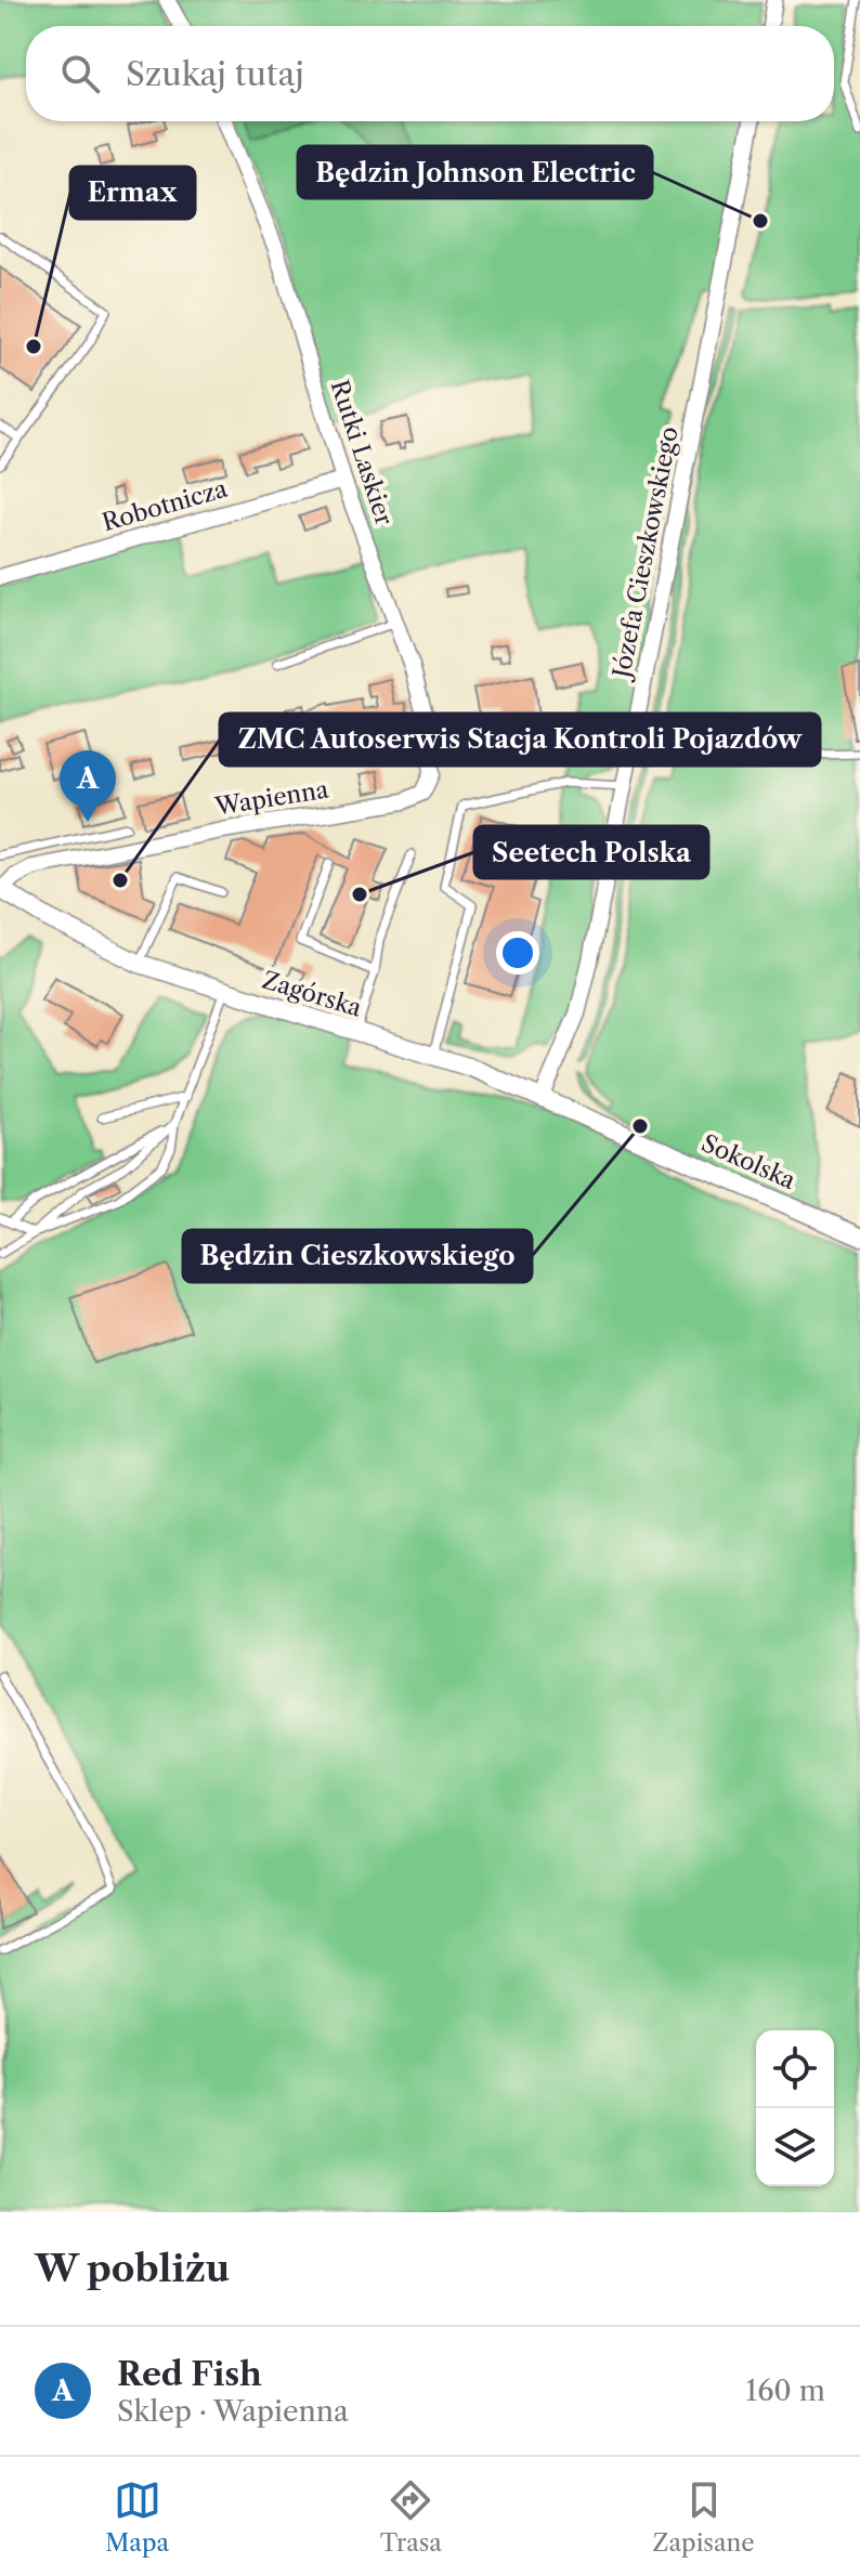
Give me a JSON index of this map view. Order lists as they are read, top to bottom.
{
  "streets": {
    "street": [
      "Rutki Laskier",
      "Robotnicza",
      "Józefa Cieszkowskiego",
      "Wapienna",
      "Zagórska",
      "Sokolska"
    ]
  },
  "crossings": [
    ["Rutki Laskier", "Robotnicza"],
    ["Rutki Laskier", "Wapienna"],
    ["Józefa Cieszkowskiego", "Zagórska"],
    ["Wapienna", "Zagórska"],
    ["Zagórska", "Sokolska"]
  ],
  "places": [
    "Będzin Johnson Electric",
    "Ermax",
    "ZMC Autoserwis Stacja Kontroli Pojazdów",
    "Seetech Polska",
    "Będzin Cieszkowskiego"
  ],
  "page": {
    "search": "Szukaj tutaj",
    "pins": "A",
    "heading": "W pobliżu",
    "list": [
      {
        "mark": "A",
        "name": "Red Fish",
        "note": "Sklep · Wapienna",
        "value": "160 m"
      }
    ],
    "nav": ["Mapa", "Trasa", "Zapisane"]
  }
}
